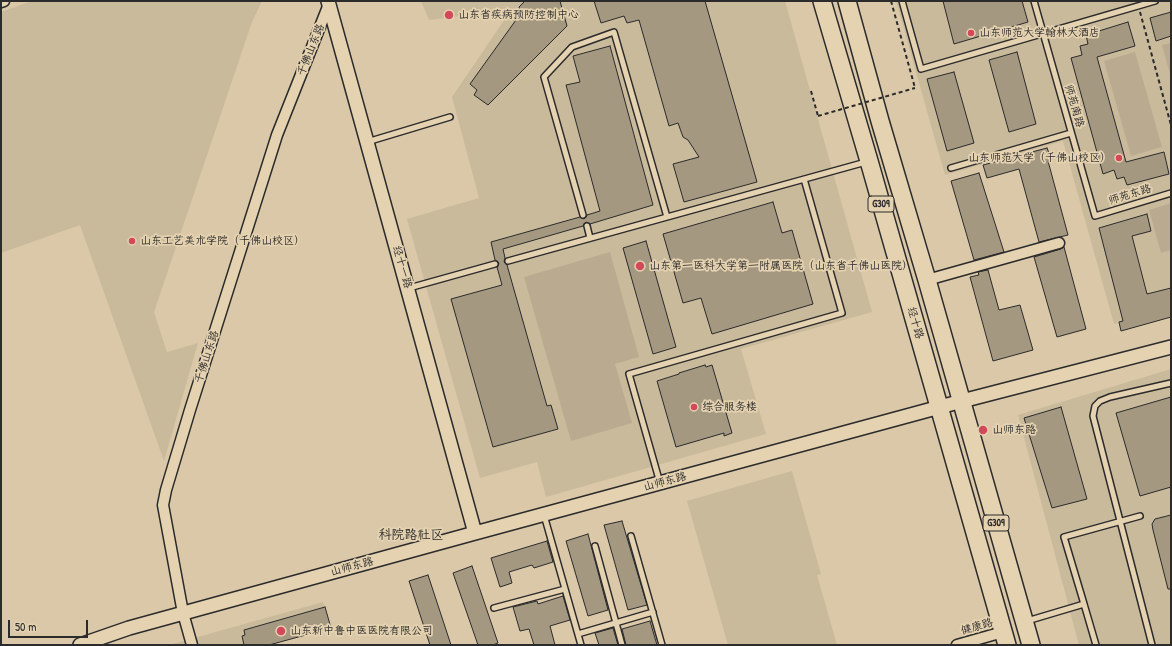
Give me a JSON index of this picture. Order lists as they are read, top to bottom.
{
  "streets": {
    "highway": ["G309", "经十路"],
    "main road": ["经十一路", "山师东路"],
    "street": ["千佛山东路", "健康路"],
    "lane": ["师苑南路", "师苑东路"]
  },
  "crossings": [
    ["千佛山东路", "经十一路"],
    ["千佛山东路", "山师东路"],
    ["师苑南路", "师苑东路"],
    ["G309", "山师东路"],
    ["经十一路", "山师东路"],
    ["经十路", "山师东路"],
    ["经十路", "健康路"]
  ],
  "districts": ["科院路社区"],
  "places": [
    "山东省疾病预防控制中心",
    "山东师范大学翰林大酒店",
    "山东师范大学（千佛山校区）",
    "山东工艺美术学院（千佛山校区）",
    "山东第一医科大学第一附属医院（山东省千佛山医院）",
    "综合服务楼",
    "山师东路",
    "山东新中鲁中医医院有限公司"
  ],
  "scale_bar": "50 m"
}
